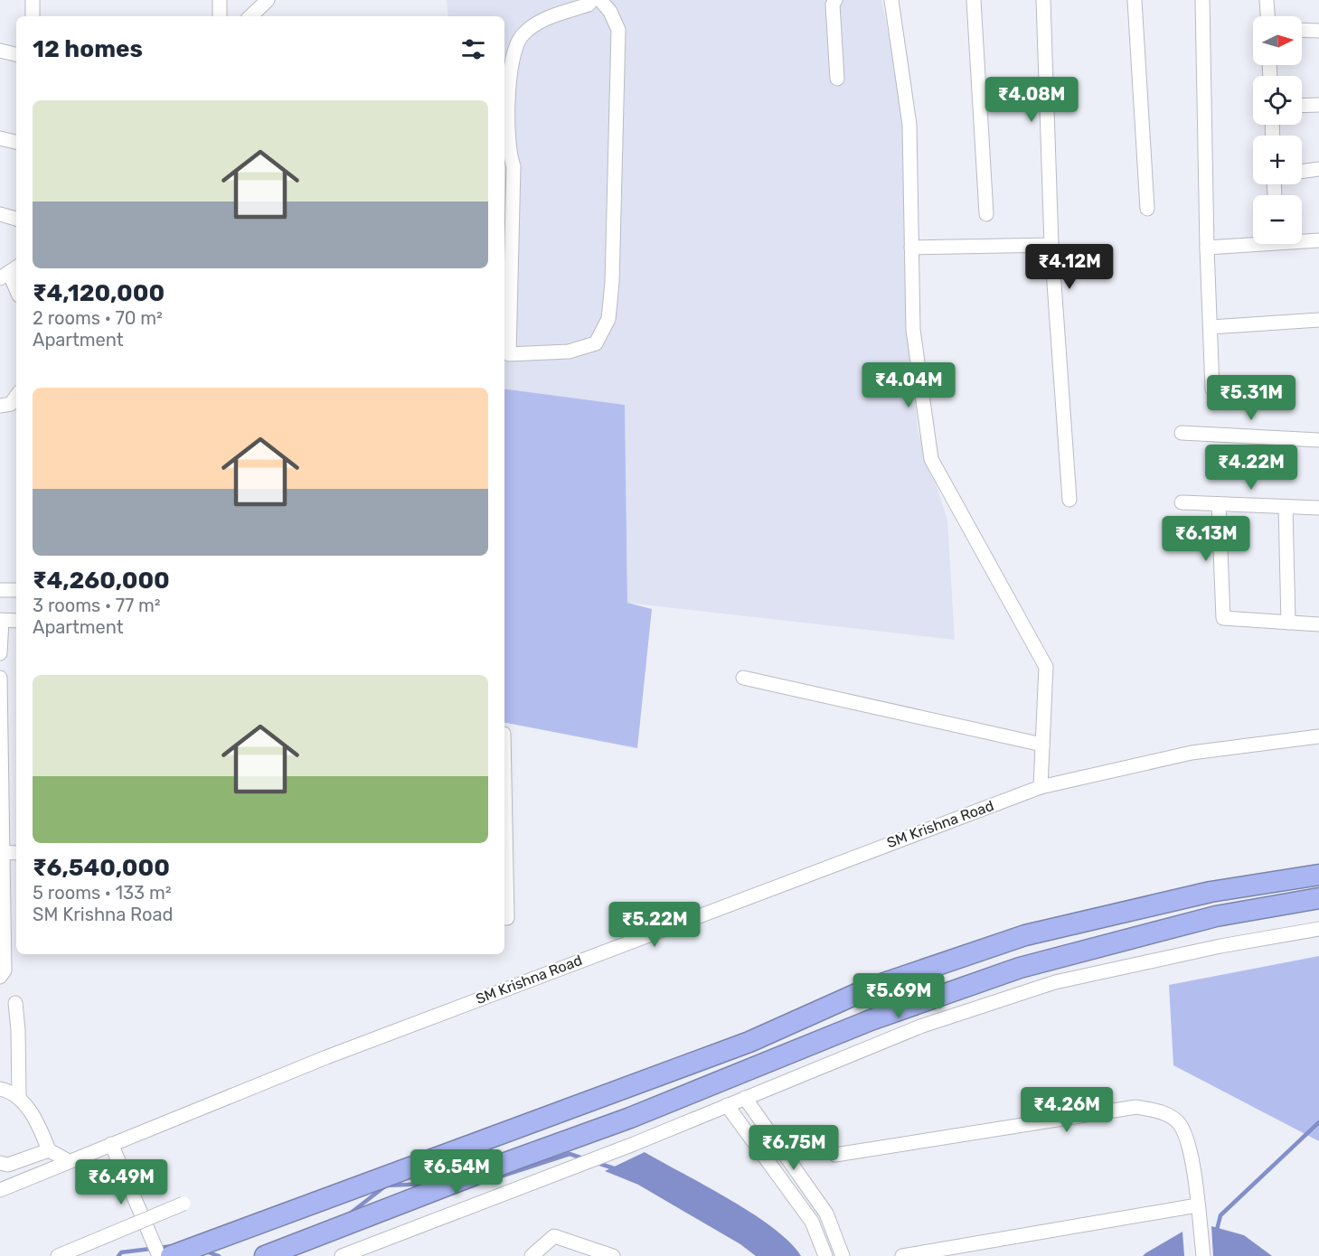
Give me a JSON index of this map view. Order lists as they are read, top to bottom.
{
  "streets": {
    "street": ["SM Krishna Road"]
  },
  "north": "right",
  "page": {
    "map_buttons": ["+", "−"],
    "heading": "12 homes",
    "price": [
      "₹4.08M",
      "₹4.12M",
      "₹4.04M",
      "₹5.31M",
      "₹4.22M",
      "₹6.13M",
      "₹5.22M",
      "₹5.69M",
      "₹4.26M",
      "₹6.75M",
      "₹6.54M",
      "₹6.49M"
    ],
    "list": [
      {
        "name": "₹4,120,000",
        "note": "2 rooms · 70 m² · Apartment"
      },
      {
        "name": "₹4,260,000",
        "note": "3 rooms · 77 m² · Apartment"
      },
      {
        "name": "₹6,540,000",
        "note": "5 rooms · 133 m² · SM Krishna Road"
      }
    ]
  }
}
